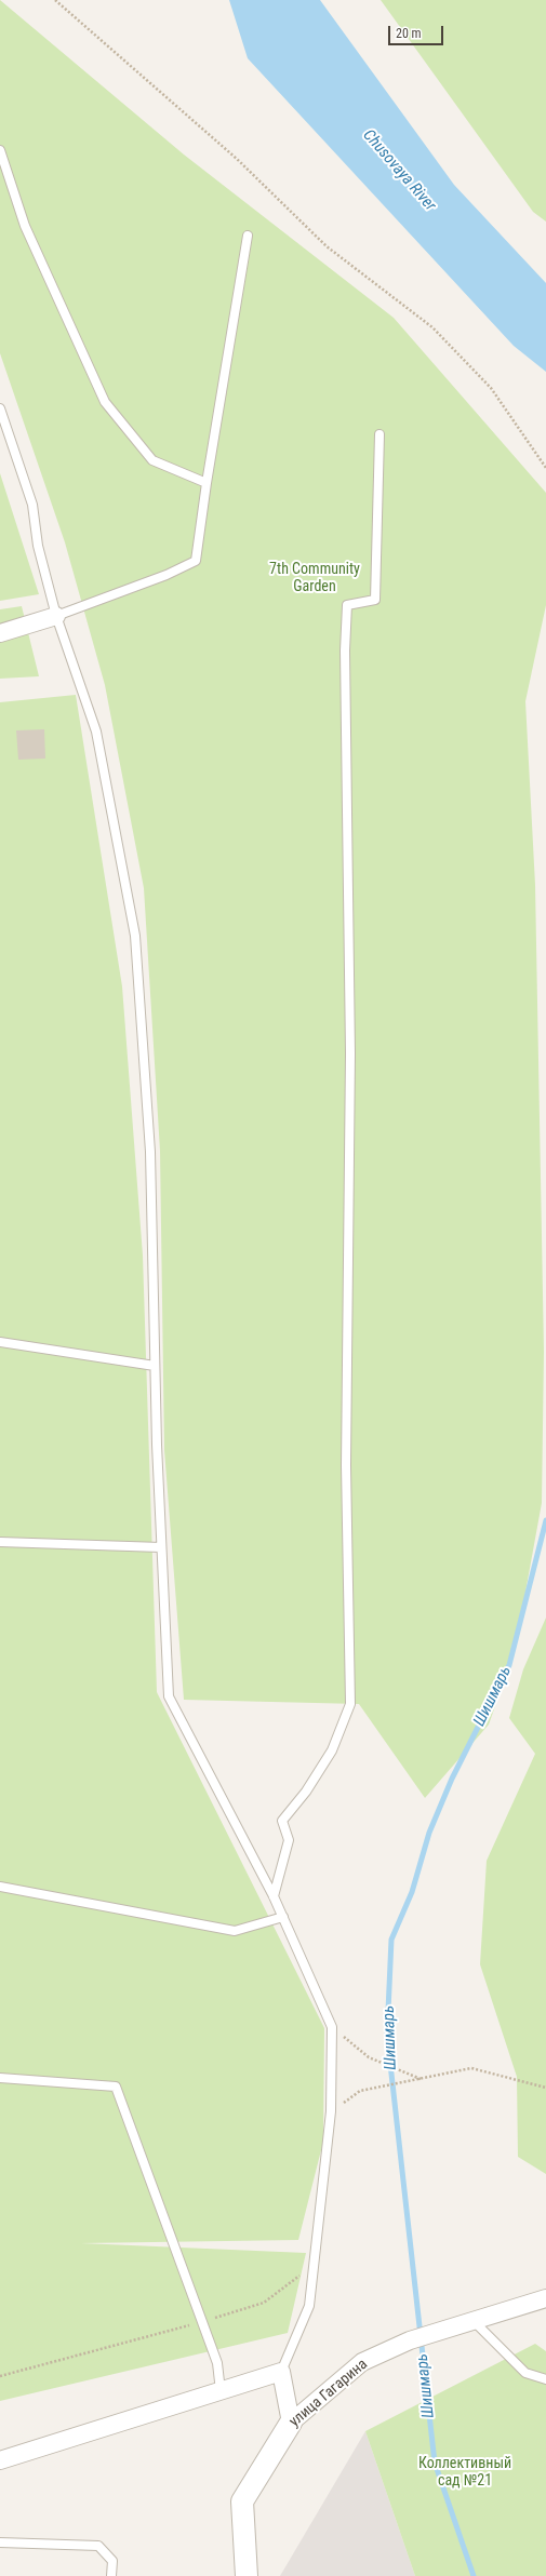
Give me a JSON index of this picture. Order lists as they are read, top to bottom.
{
  "streets": {
    "street": ["улица Гагарина"]
  },
  "water": ["Chusovaya River", "Шишмарь"],
  "parks": ["7th Community Garden", "Коллективный сад №21"],
  "scale_bar": "20 m"
}
